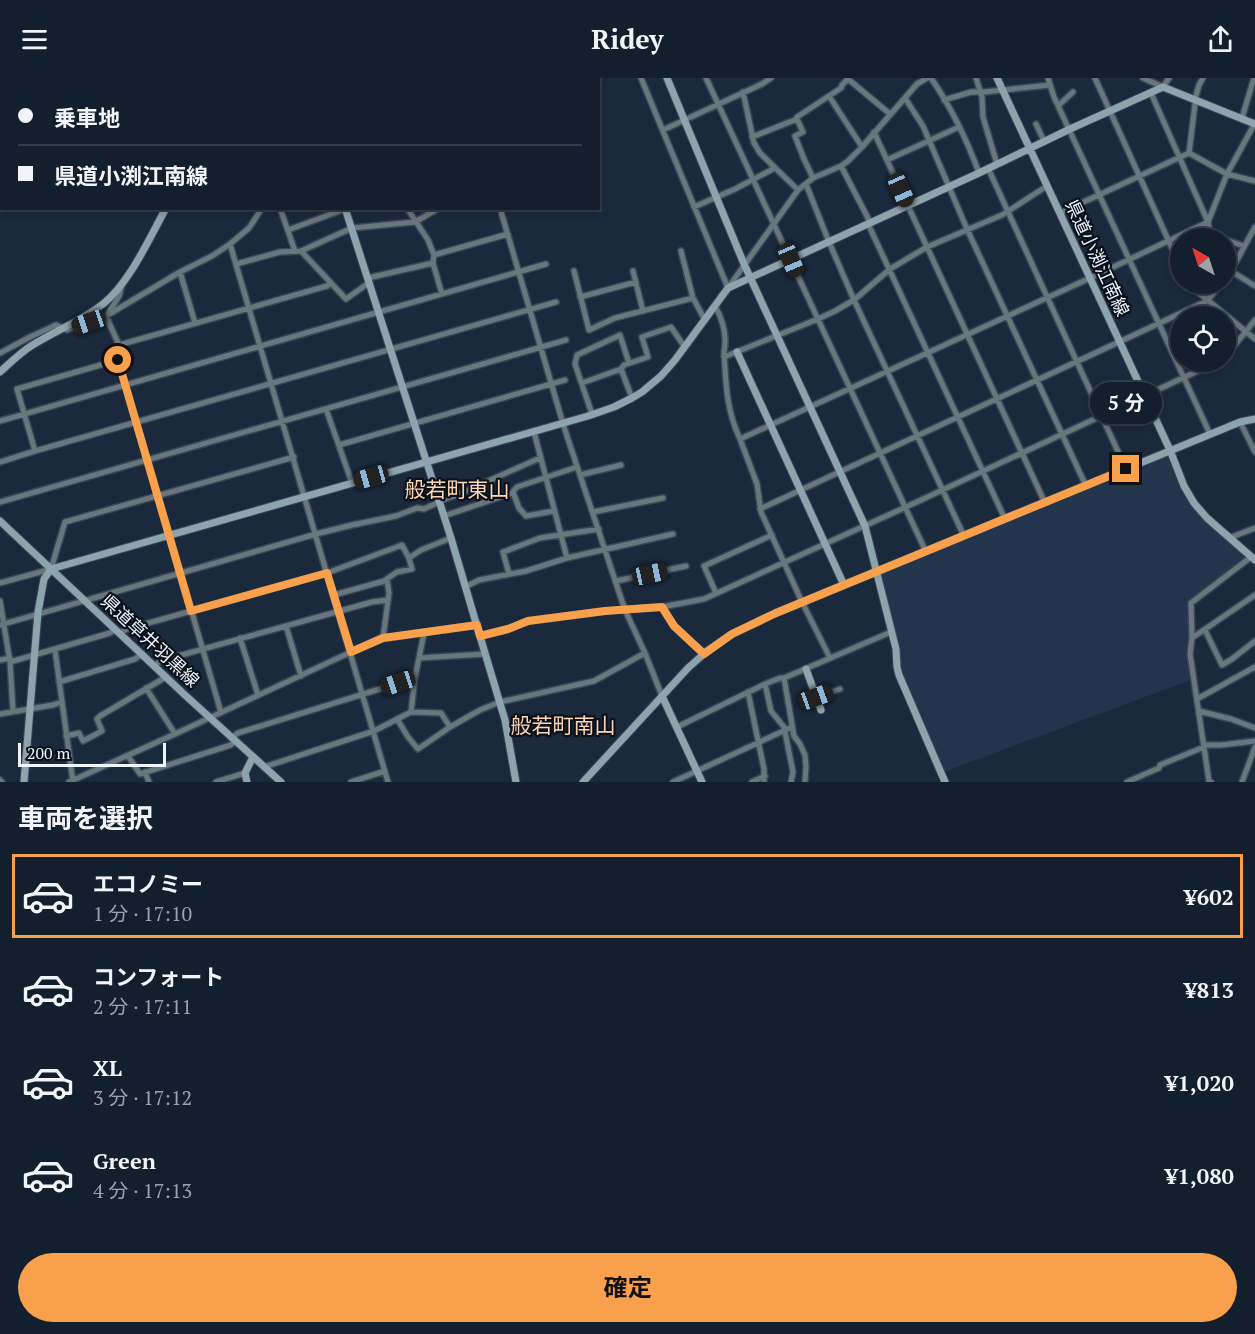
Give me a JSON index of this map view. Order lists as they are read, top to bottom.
{
  "streets": {
    "street": ["県道小渕江南線", "県道草井羽黒線"]
  },
  "districts": ["般若町東山", "般若町南山"],
  "scale_bar": "200 m",
  "north": "top left",
  "page": {
    "header": "Ridey",
    "banner": ["乗車地", "県道小渕江南線"],
    "bubble": "5 分",
    "scale": "200 m",
    "heading": "車両を選択",
    "list": [
      {
        "name": "エコノミー",
        "note": "1 分 · 17:10",
        "value": "¥602"
      },
      {
        "name": "コンフォート",
        "note": "2 分 · 17:11",
        "value": "¥813"
      },
      {
        "name": "XL",
        "note": "3 分 · 17:12",
        "value": "¥1,020"
      },
      {
        "name": "Green",
        "note": "4 分 · 17:13",
        "value": "¥1,080"
      }
    ],
    "buttons": "確定"
  }
}
